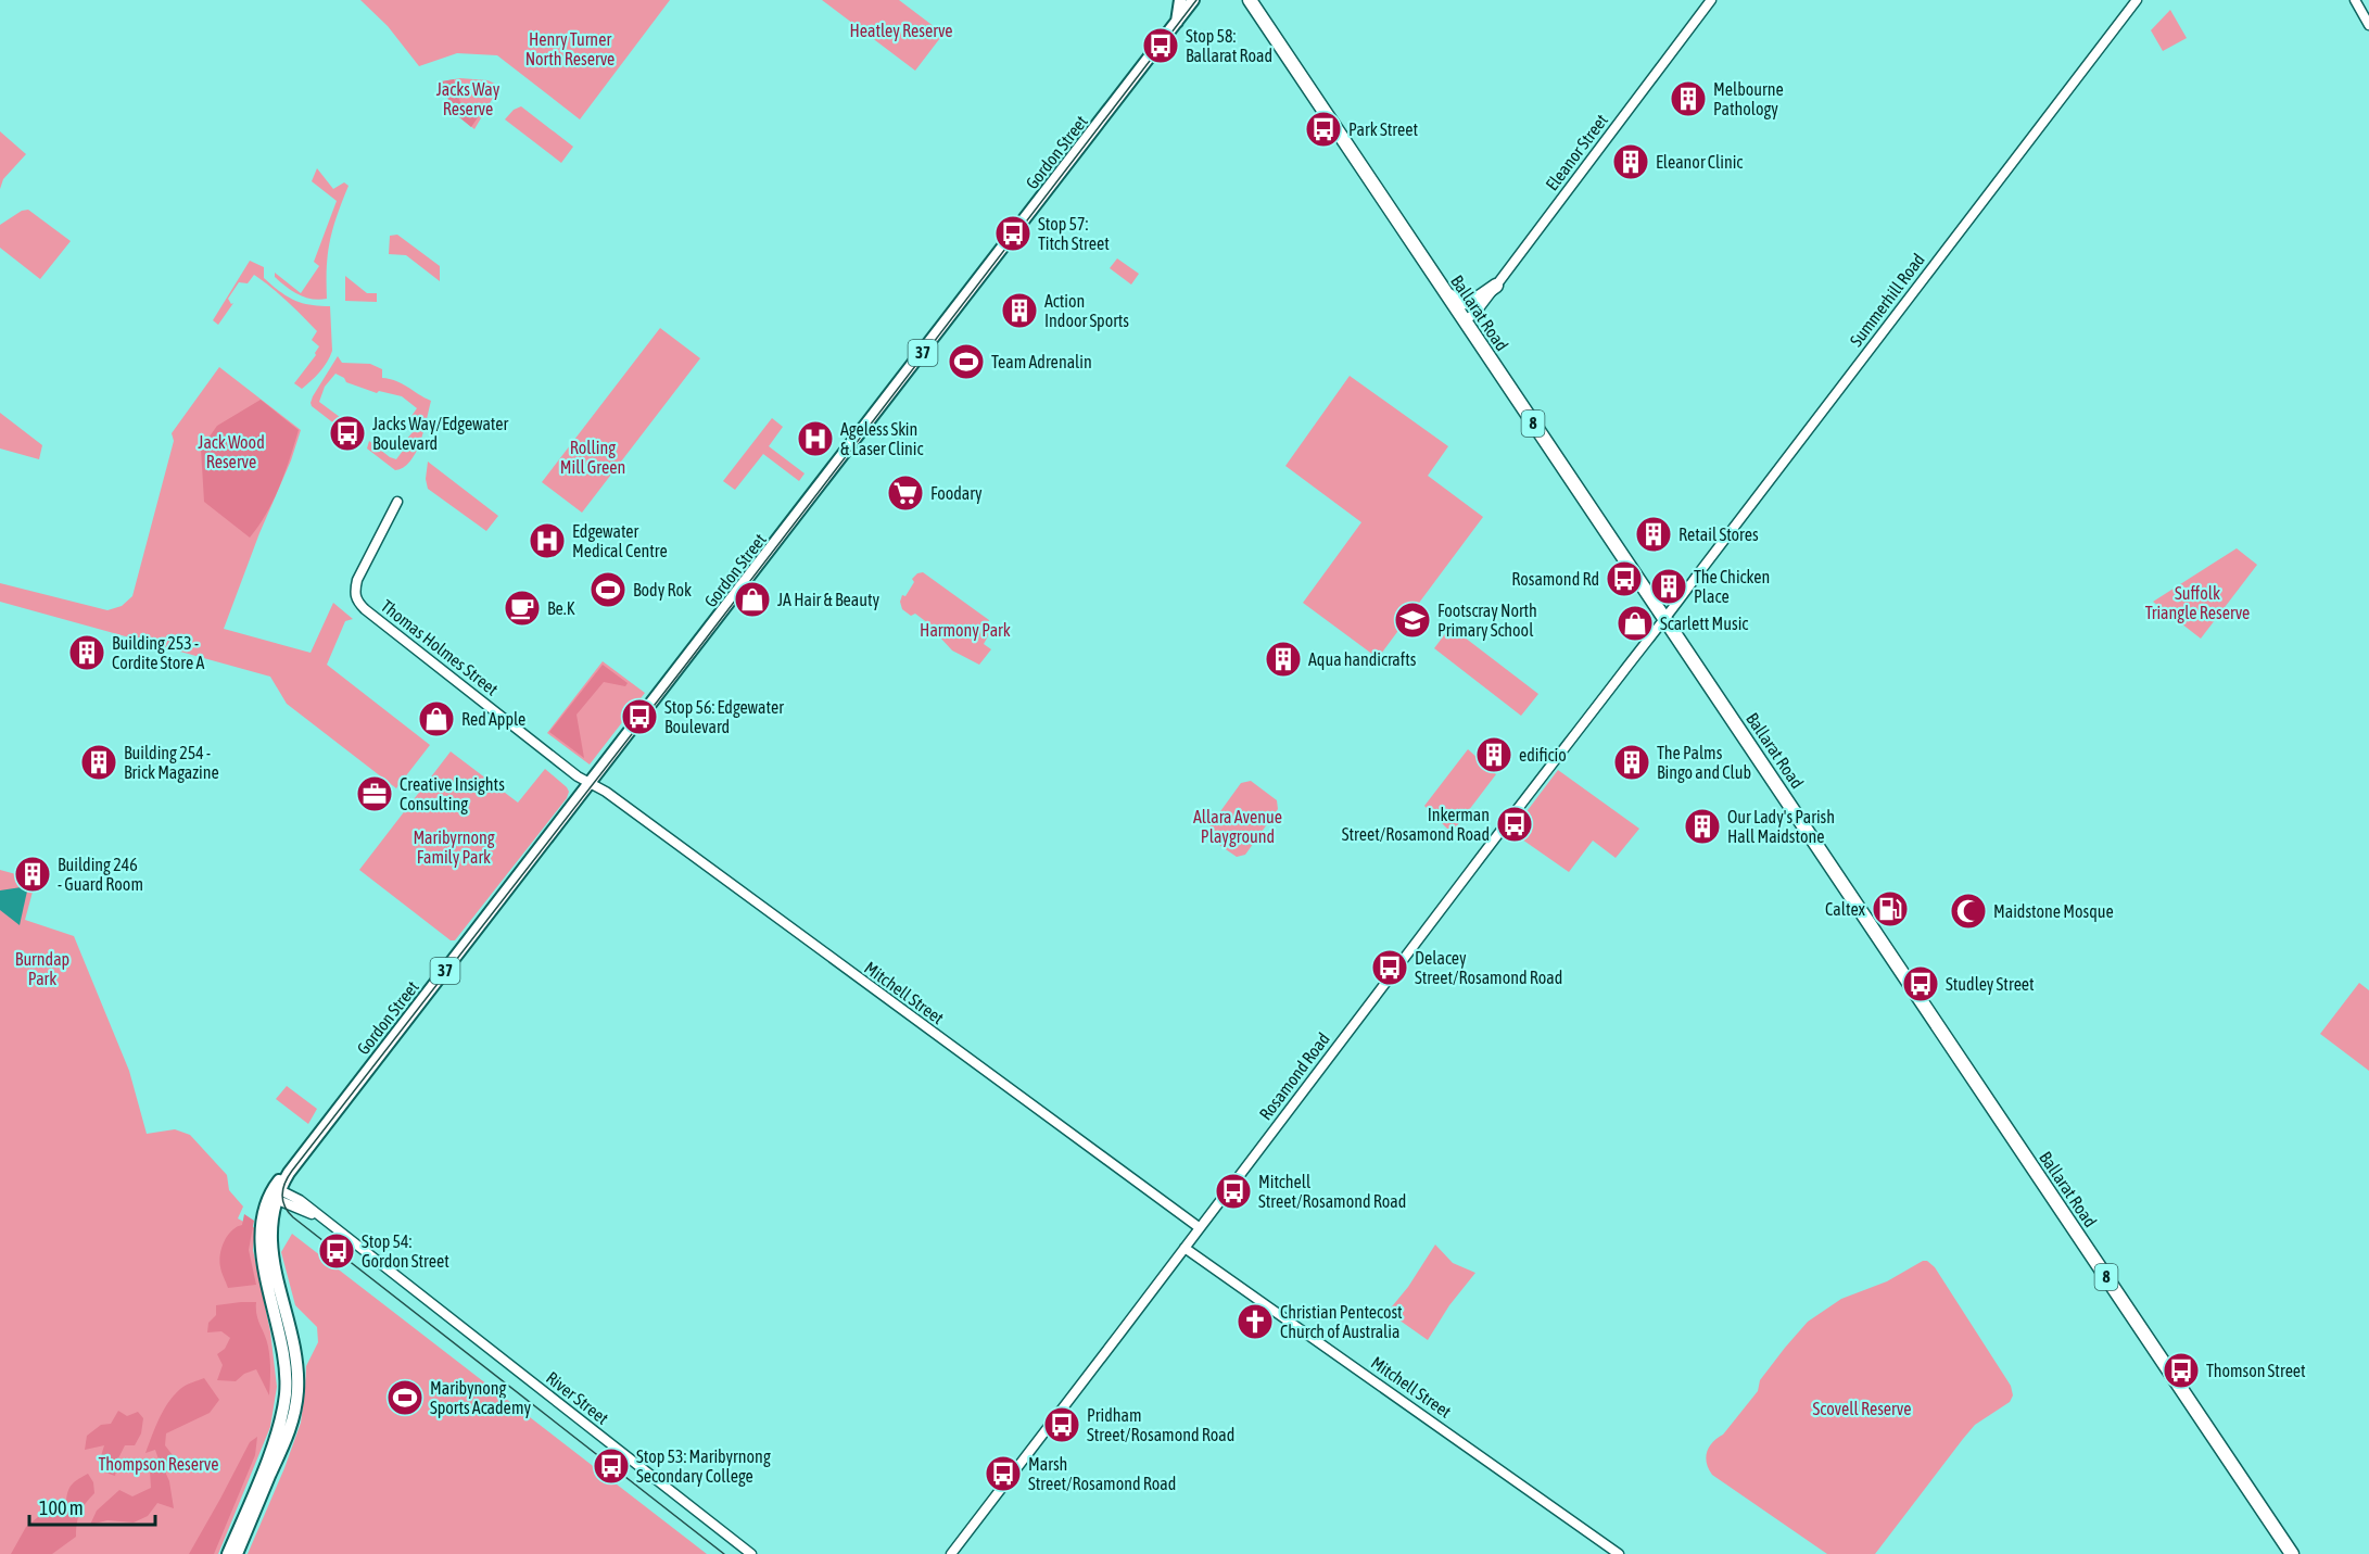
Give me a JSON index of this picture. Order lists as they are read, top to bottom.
{
  "streets": {
    "highway": ["Ballarat Road", "8"],
    "main road": ["Gordon Street", "37"],
    "street": [
      "Eleanor Street",
      "Summerhill Road",
      "Thomas Holmes Street",
      "Mitchell Street",
      "Rosamond Road",
      "River Street"
    ]
  },
  "crossings": [
    ["Gordon Street", "Thomas Holmes Street"],
    ["Gordon Street", "Mitchell Street"],
    ["Gordon Street", "River Street"],
    ["Eleanor Street", "Ballarat Road"],
    ["Summerhill Road", "Ballarat Road"],
    ["Summerhill Road", "Rosamond Road"],
    ["Ballarat Road", "Rosamond Road"],
    ["Thomas Holmes Street", "Mitchell Street"],
    ["Mitchell Street", "Rosamond Road"]
  ],
  "parks": [
    "Heatley Reserve",
    "Henry Turner North Reserve",
    "Jacks Way Reserve",
    "Jack Wood Reserve",
    "Rolling Mill Green",
    "Suffolk Triangle Reserve",
    "Harmony Park",
    "Allara Avenue Playground",
    "Maribyrnong Family Park",
    "Burndap Park",
    "Scovell Reserve",
    "Thompson Reserve"
  ],
  "places": {
    "bus stop": [
      "Stop 58: Ballarat Road",
      "Park Street",
      "Stop 57: Titch Street",
      "Jacks Way/Edgewater Boulevard",
      "Rosamond Rd",
      "Stop 56: Edgewater Boulevard",
      "Inkerman Street/Rosamond Road",
      "Delacey Street/Rosamond Road",
      "Studley Street",
      "Mitchell Street/Rosamond Road",
      "Stop 54: Gordon Street",
      "Thomson Street",
      "Pridham Street/Rosamond Road",
      "Stop 53: Maribyrnong Secondary College",
      "Marsh Street/Rosamond Road"
    ],
    "building": [
      "Melbourne Pathology",
      "Eleanor Clinic",
      "Action Indoor Sports",
      "Retail Stores",
      "The Chicken Place",
      "Building 253 - Cordite Store A",
      "Aqua handicrafts",
      "edificio",
      "Building 254 - Brick Magazine",
      "The Palms Bingo and Club",
      "Our Lady's Parish Hall Maidstone",
      "Building 246 - Guard Room"
    ],
    "sports": ["Team Adrenalin", "Body Rok", "Maribynong Sports Academy"],
    "hospital": ["Ageless Skin & Laser Clinic", "Edgewater Medical Centre"],
    "supermarket": ["Foodary"],
    "shop": ["JA Hair & Beauty", "Scarlett Music", "Red Apple"],
    "cafe": ["Be.K"],
    "school or university": ["Footscray North Primary School"],
    "office": ["Creative Insights Consulting"],
    "fuel station": ["Caltex"],
    "mosque": ["Maidstone Mosque"],
    "church": ["Christian Pentecost Church of Australia"]
  },
  "scale_bar": "100 m"
}
